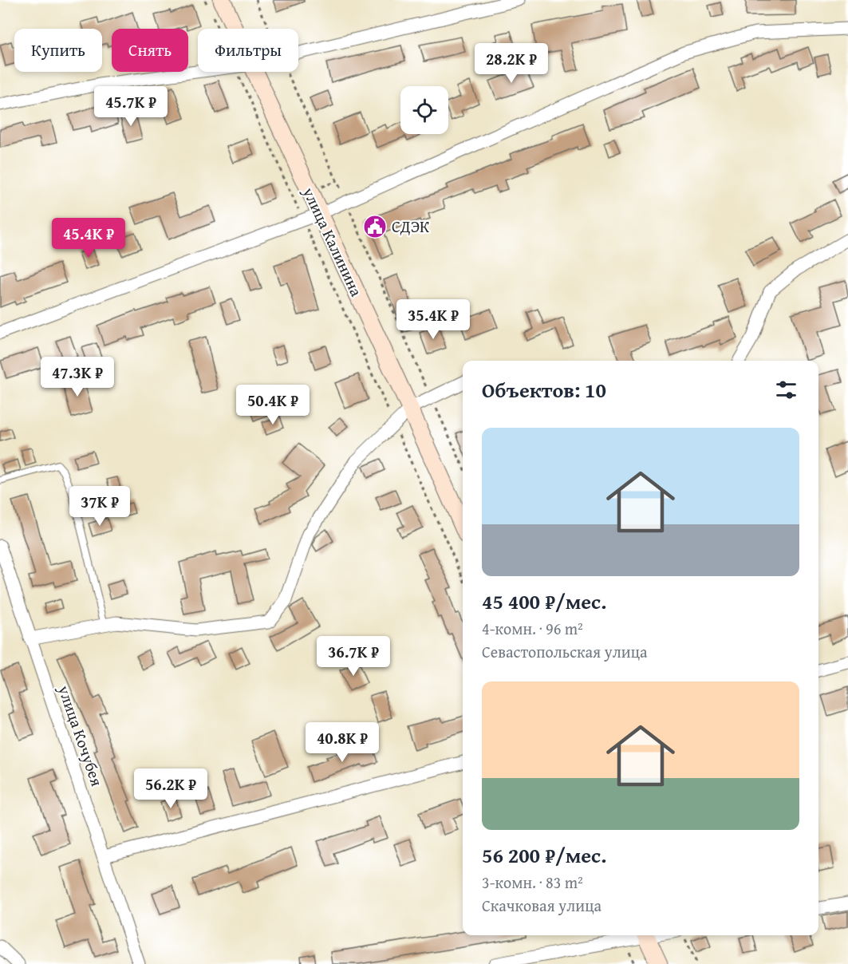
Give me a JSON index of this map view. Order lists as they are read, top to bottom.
{
  "streets": {
    "main road": ["улица Калинина"],
    "street": ["улица Кочубея"]
  },
  "places": {
    "public building": ["СДЭК"]
  },
  "page": {
    "chip": ["Купить", "Снять", "Фильтры"],
    "price": [
      "28.2K ₽",
      "45.7K ₽",
      "45.4K ₽",
      "35.4K ₽",
      "47.3K ₽",
      "50.4K ₽",
      "37K ₽",
      "36.7K ₽",
      "40.8K ₽",
      "56.2K ₽"
    ],
    "heading": "Объектов: 10",
    "list": [
      {
        "name": "45 400 ₽/мес.",
        "note": "4-комн. · 96 m² · Севастопольская улица"
      },
      {
        "name": "56 200 ₽/мес.",
        "note": "3-комн. · 83 m² · Скачковая улица"
      }
    ]
  }
}
